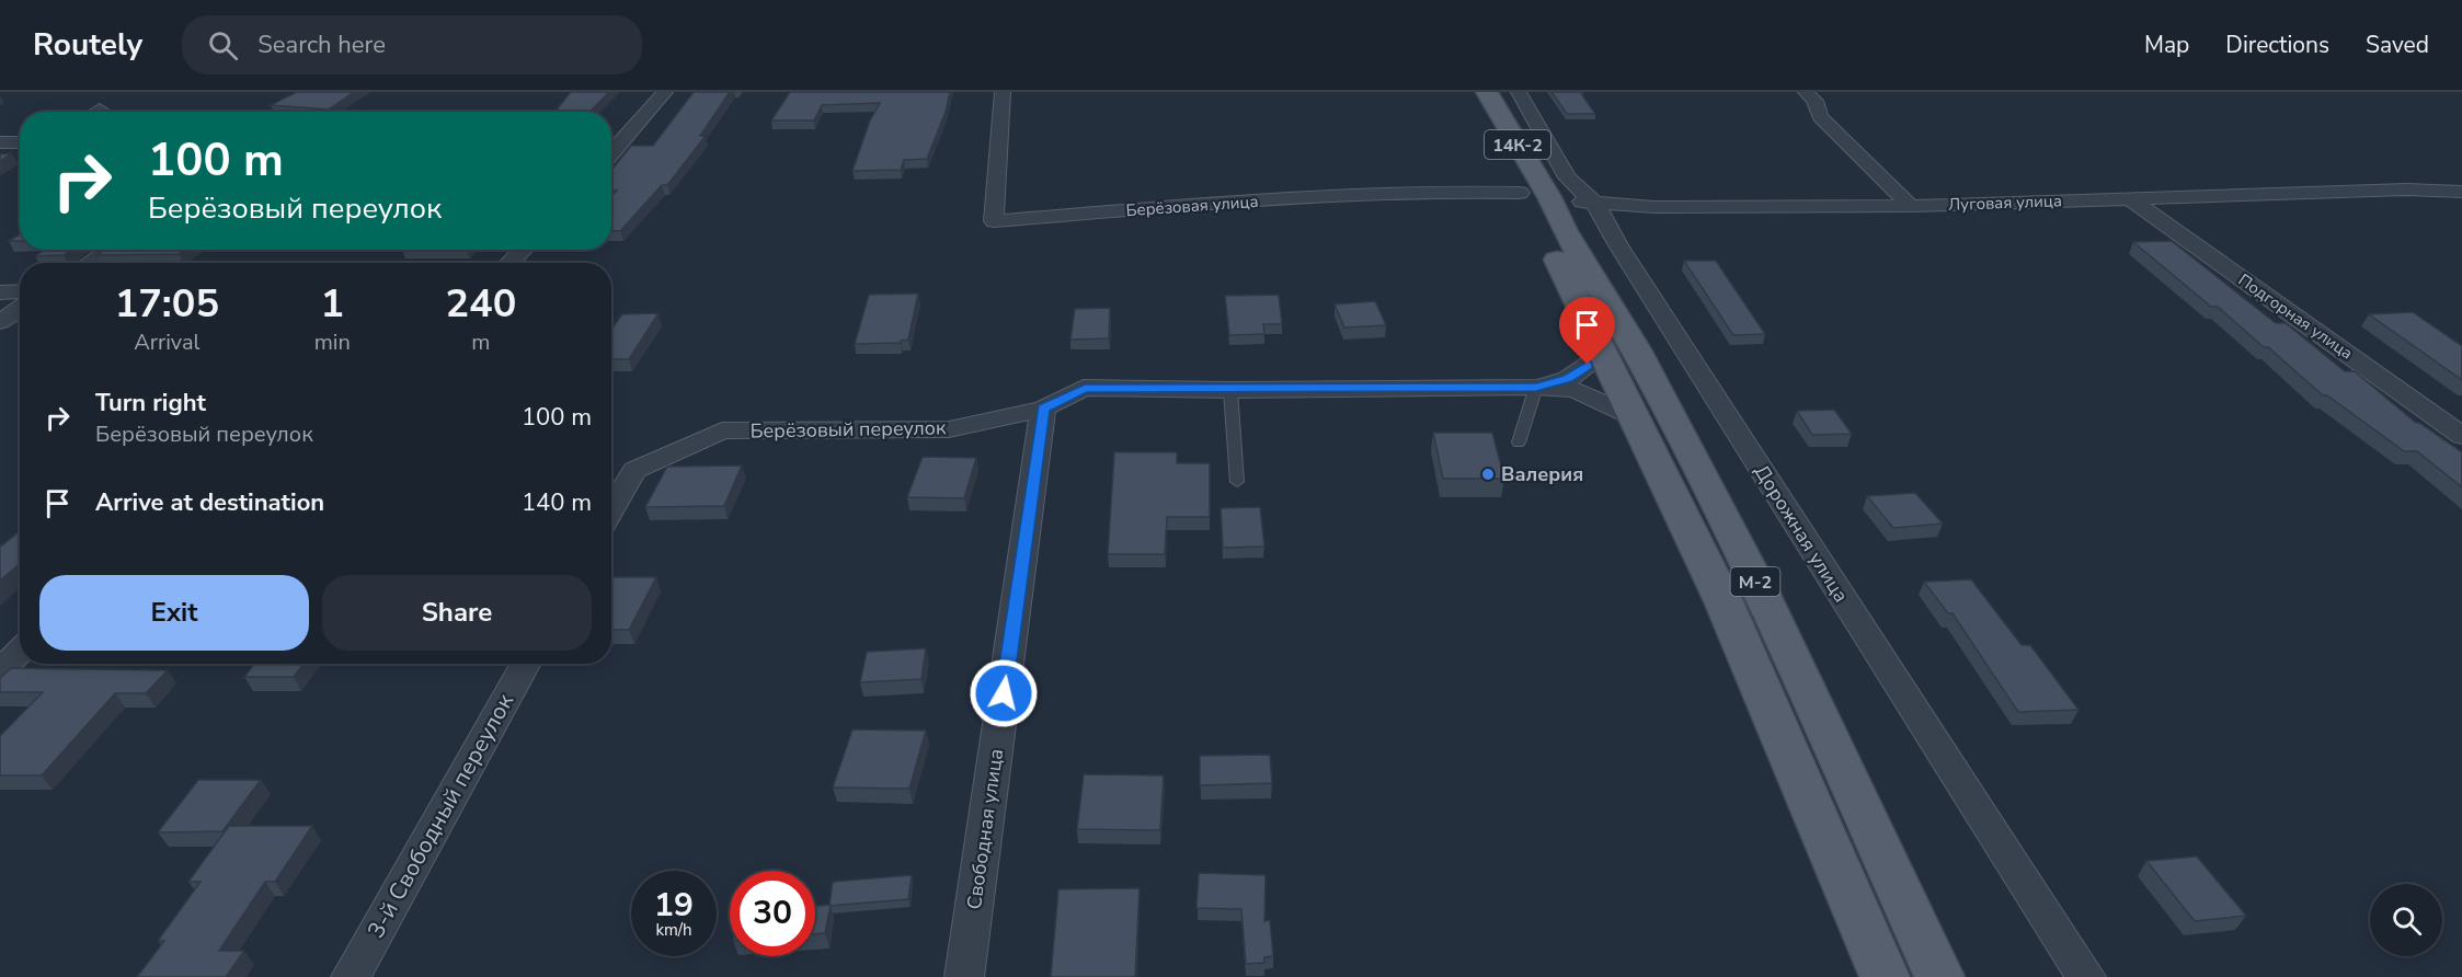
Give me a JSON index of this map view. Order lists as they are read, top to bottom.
{
  "streets": {
    "main road": ["14К-2", "М-2"],
    "street": [
      "Луговая улица",
      "Берёзовая улица",
      "Подгорная улица",
      "Берёзовый переулок",
      "Дорожная улица",
      "3-й Свободный переулок",
      "Свободная улица"
    ]
  },
  "crossings": [
    ["14К-2", "Луговая улица"],
    ["14К-2", "Берёзовая улица"],
    ["14К-2", "М-2"],
    ["Луговая улица", "Берёзовая улица"],
    ["Луговая улица", "Подгорная улица"],
    ["Луговая улица", "Дорожная улица"],
    ["Луговая улица", "М-2"],
    ["Берёзовая улица", "М-2"],
    ["Берёзовый переулок", "М-2"],
    ["Берёзовый переулок", "Свободная улица"]
  ],
  "places": ["Валерия"],
  "page": {
    "header": "Routely",
    "search": "Search here",
    "nav": ["Map", "Directions", "Saved"],
    "turn": ["100 m", "Берёзовый переулок"],
    "eta": [
      "17:05",
      "Arrival",
      "1",
      "min",
      "240",
      "m"
    ],
    "list": [
      {
        "name": "Turn right",
        "note": "Берёзовый переулок",
        "value": "100 m"
      },
      {
        "name": "Arrive at destination",
        "value": "140 m"
      }
    ],
    "buttons": ["Exit", "Share"],
    "speed": "19 km/h",
    "limit": "30"
  }
}
